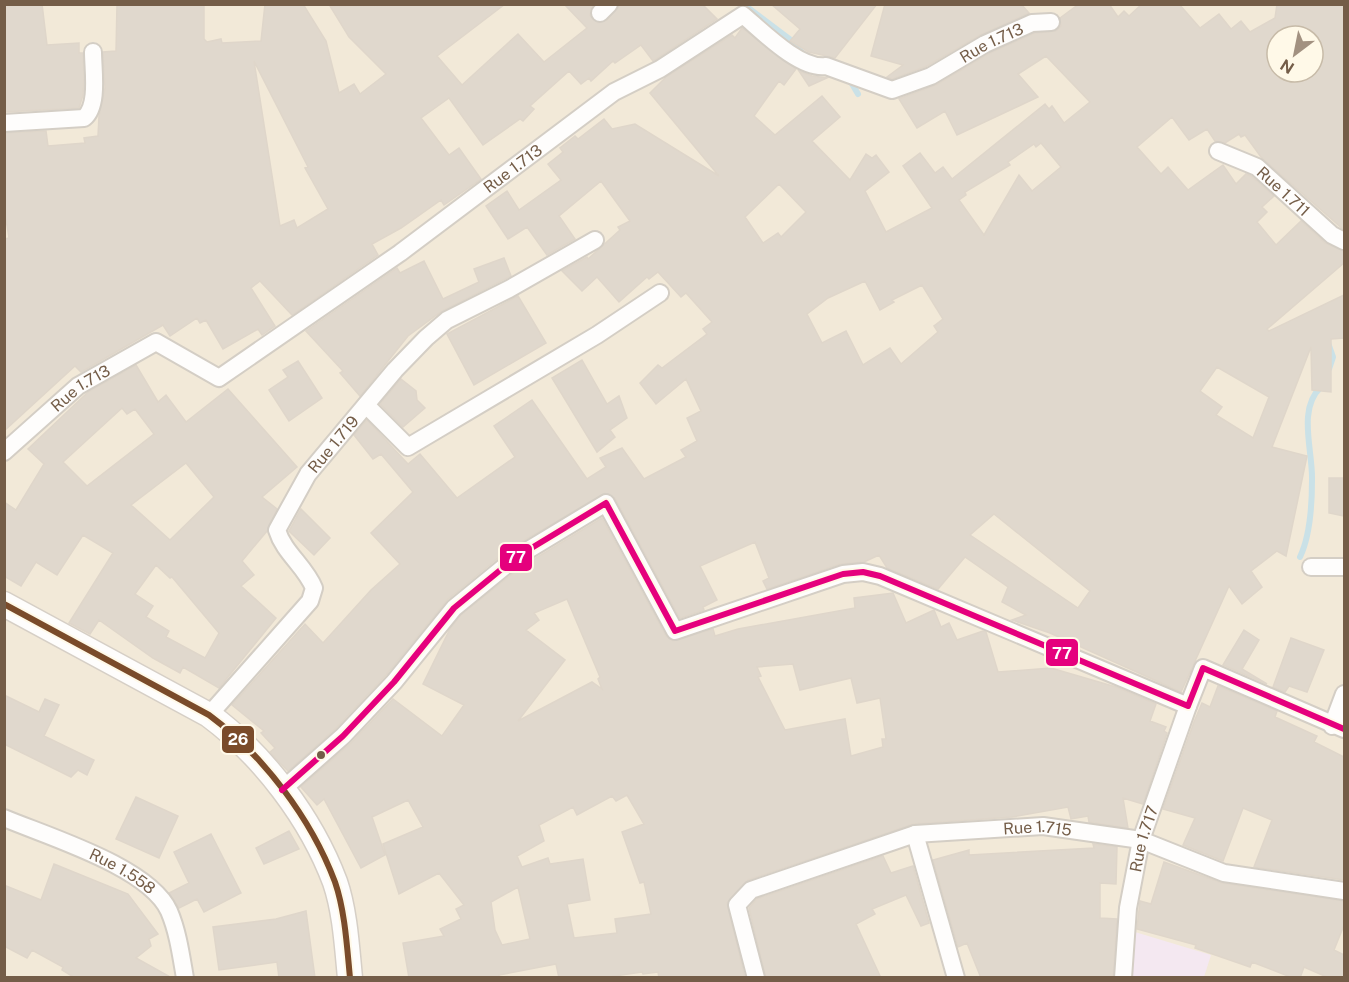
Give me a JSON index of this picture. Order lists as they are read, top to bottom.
{
  "streets": {
    "street": [
      "Rue 1.713",
      "Rue 1.711",
      "Rue 1.719",
      "Rue 1.715",
      "Rue 1.717",
      "Rue 1.558"
    ]
  },
  "crossings": [
    ["Rue 1.715", "Rue 1.717"]
  ],
  "lines": ["transit line 77", "transit line 26"],
  "north": "bottom left"
}
